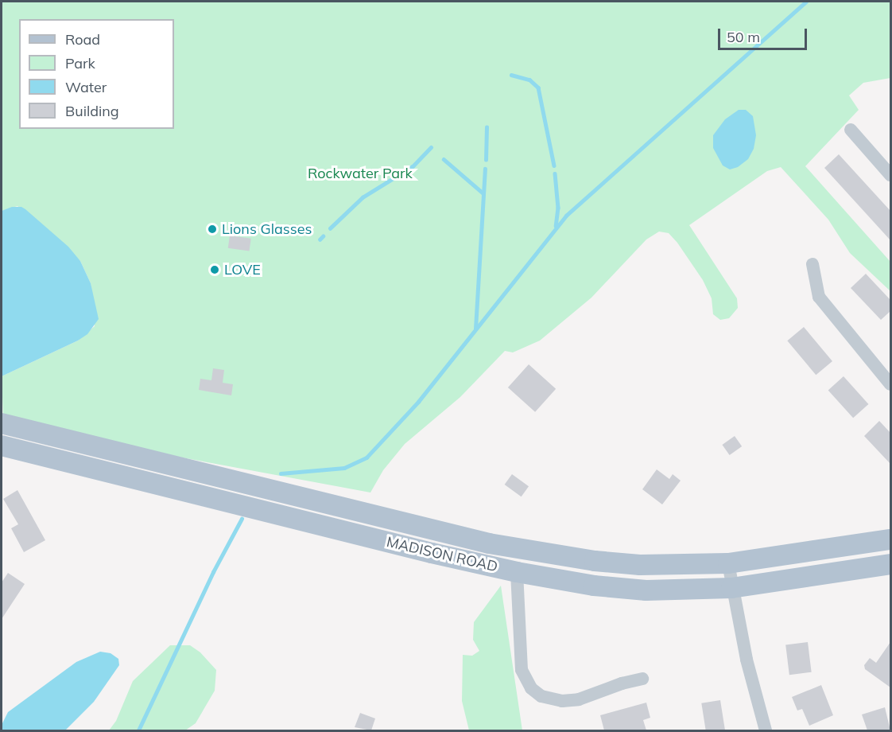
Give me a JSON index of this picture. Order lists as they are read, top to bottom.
{
  "streets": {
    "main road": ["MADISON ROAD"]
  },
  "parks": ["Rockwater Park"],
  "places": ["Lions Glasses", "LOVE"],
  "legend": [
    "Road",
    "Park",
    "Water",
    "Building"
  ],
  "scale_bar": "50 m"
}
